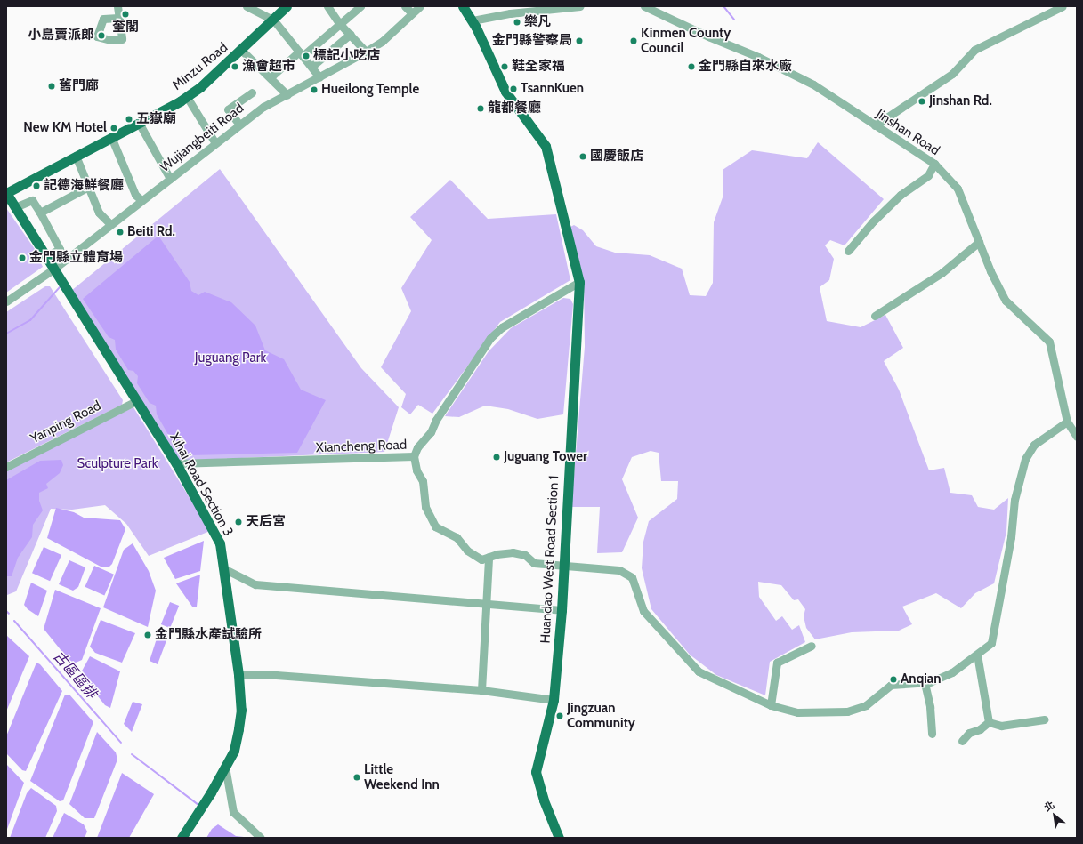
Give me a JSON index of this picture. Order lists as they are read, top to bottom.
{
  "streets": {
    "main road": ["Minzu Road", "Xihai Road Section 3", "Huandao West Road Section 1"],
    "street": [
      "Jinshan Road",
      "Wujiangbeiti Road",
      "Yanping Road",
      "Xiancheng Road"
    ]
  },
  "crossings": [
    ["Minzu Road", "Xihai Road Section 3"],
    ["Jinshan Road", "Xiancheng Road"],
    ["Wujiangbeiti Road", "Xihai Road Section 3"],
    ["Yanping Road", "Xihai Road Section 3"],
    ["Xiancheng Road", "Xihai Road Section 3"],
    ["Xiancheng Road", "Huandao West Road Section 1"]
  ],
  "water": ["古區區排"],
  "parks": ["Juguang Park", "Sculpture Park"],
  "places": [
    "奎閣",
    "樂凡",
    "小島賣派郎",
    "金門縣警察局",
    "Kinmen County Council",
    "標記小吃店",
    "漁會超市",
    "鞋全家福",
    "金門縣自來水廠",
    "舊門廊",
    "TsannKuen",
    "Hueilong Temple",
    "Jinshan Rd.",
    "龍都餐廳",
    "五嶽廟",
    "New KM Hotel",
    "國慶飯店",
    "記德海鮮餐廳",
    "Beiti Rd.",
    "金門縣立體育場",
    "Juguang Tower",
    "天后宮",
    "金門縣水產試驗所",
    "Anqian",
    "Jingzuan Community",
    "Little Weekend Inn"
  ],
  "north": "top left"
}
